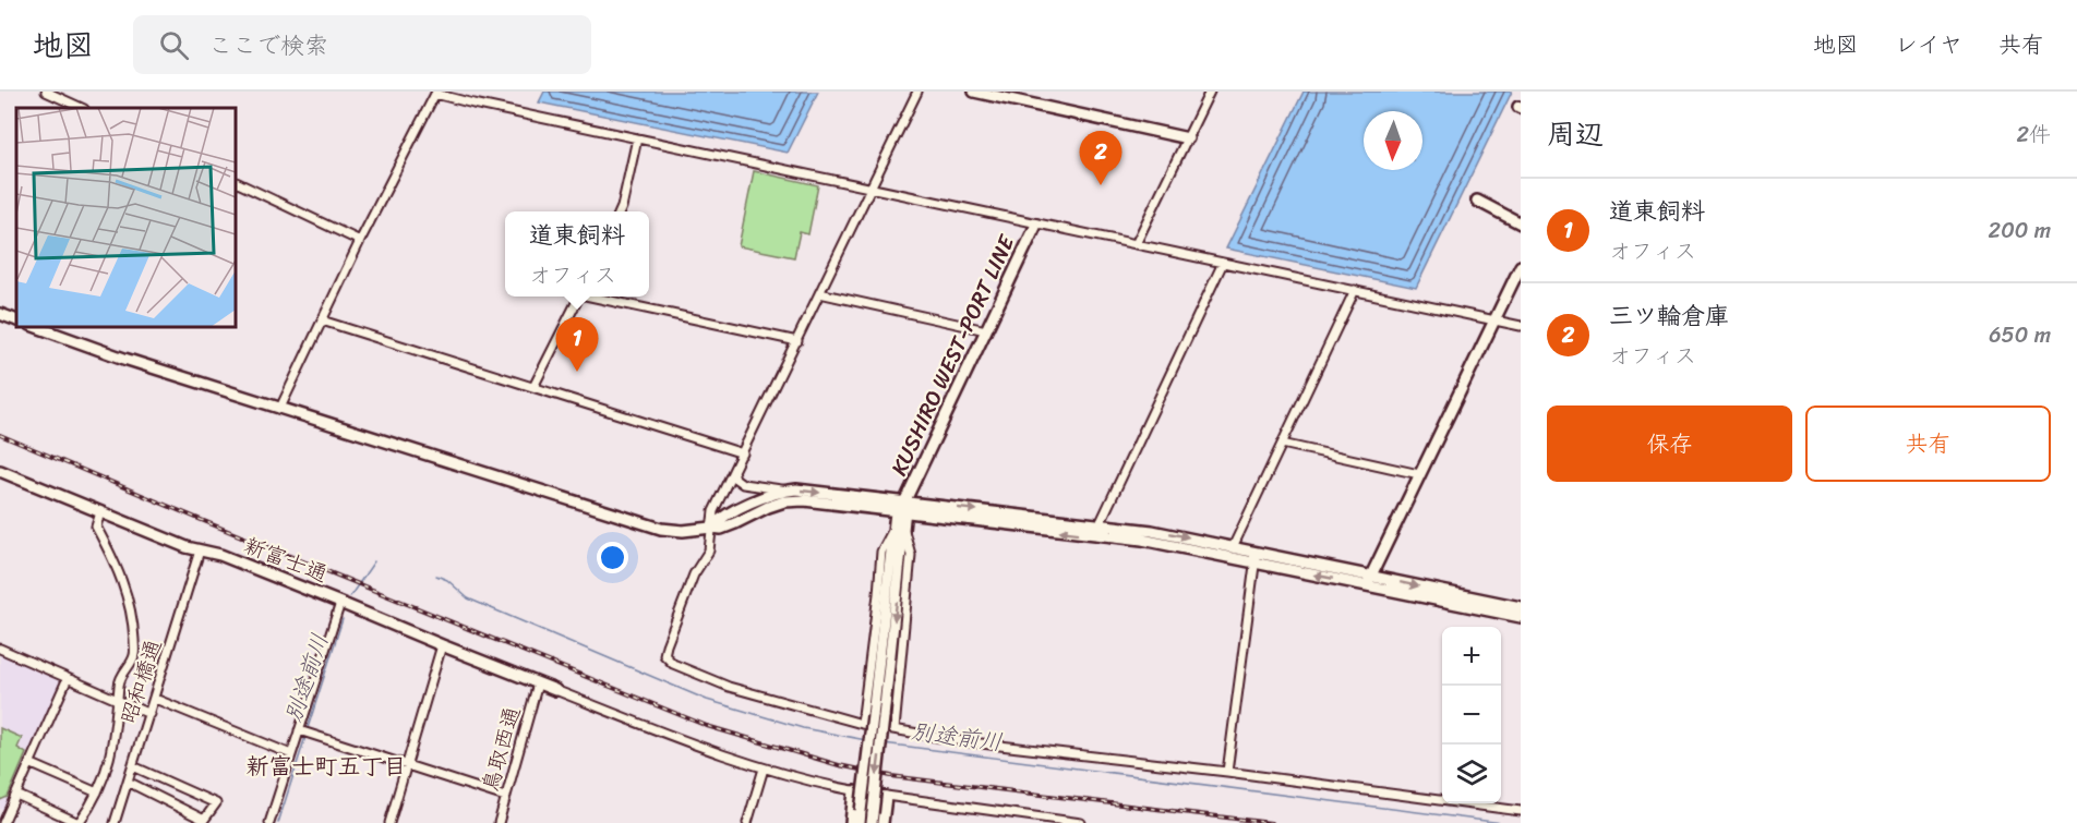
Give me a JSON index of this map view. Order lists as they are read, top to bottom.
{
  "streets": {
    "street": [
      "KUSHIRO WEST-PORT LINE",
      "新富士通",
      "昭和橋通",
      "鳥取西通"
    ]
  },
  "crossings": [
    ["新富士通", "昭和橋通"],
    ["新富士通", "鳥取西通"]
  ],
  "districts": ["新富士町五丁目"],
  "water": ["別途前川"],
  "north": "bottom",
  "page": {
    "header": "地図",
    "search": "ここで検索",
    "nav": ["地図", "レイヤ", "共有"],
    "heading": ["周辺", "2件"],
    "pins": ["2", "1"],
    "list": [
      {
        "mark": "1",
        "name": "道東飼料",
        "note": "オフィス",
        "value": "200 m"
      },
      {
        "mark": "2",
        "name": "三ツ輪倉庫",
        "note": "オフィス",
        "value": "650 m"
      }
    ],
    "popup": ["道東飼料", "オフィス"],
    "buttons": ["保存", "共有"],
    "map_buttons": ["+", "−"]
  }
}
